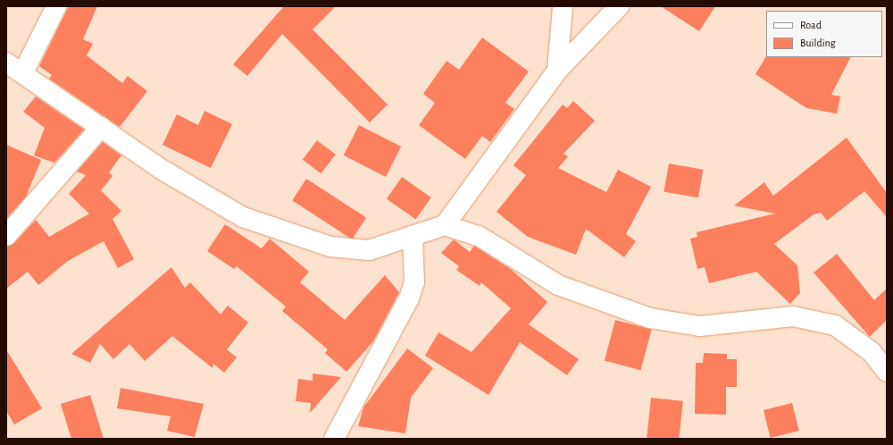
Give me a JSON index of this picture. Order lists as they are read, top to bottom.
{
  "legend": ["Road", "Building"]
}
